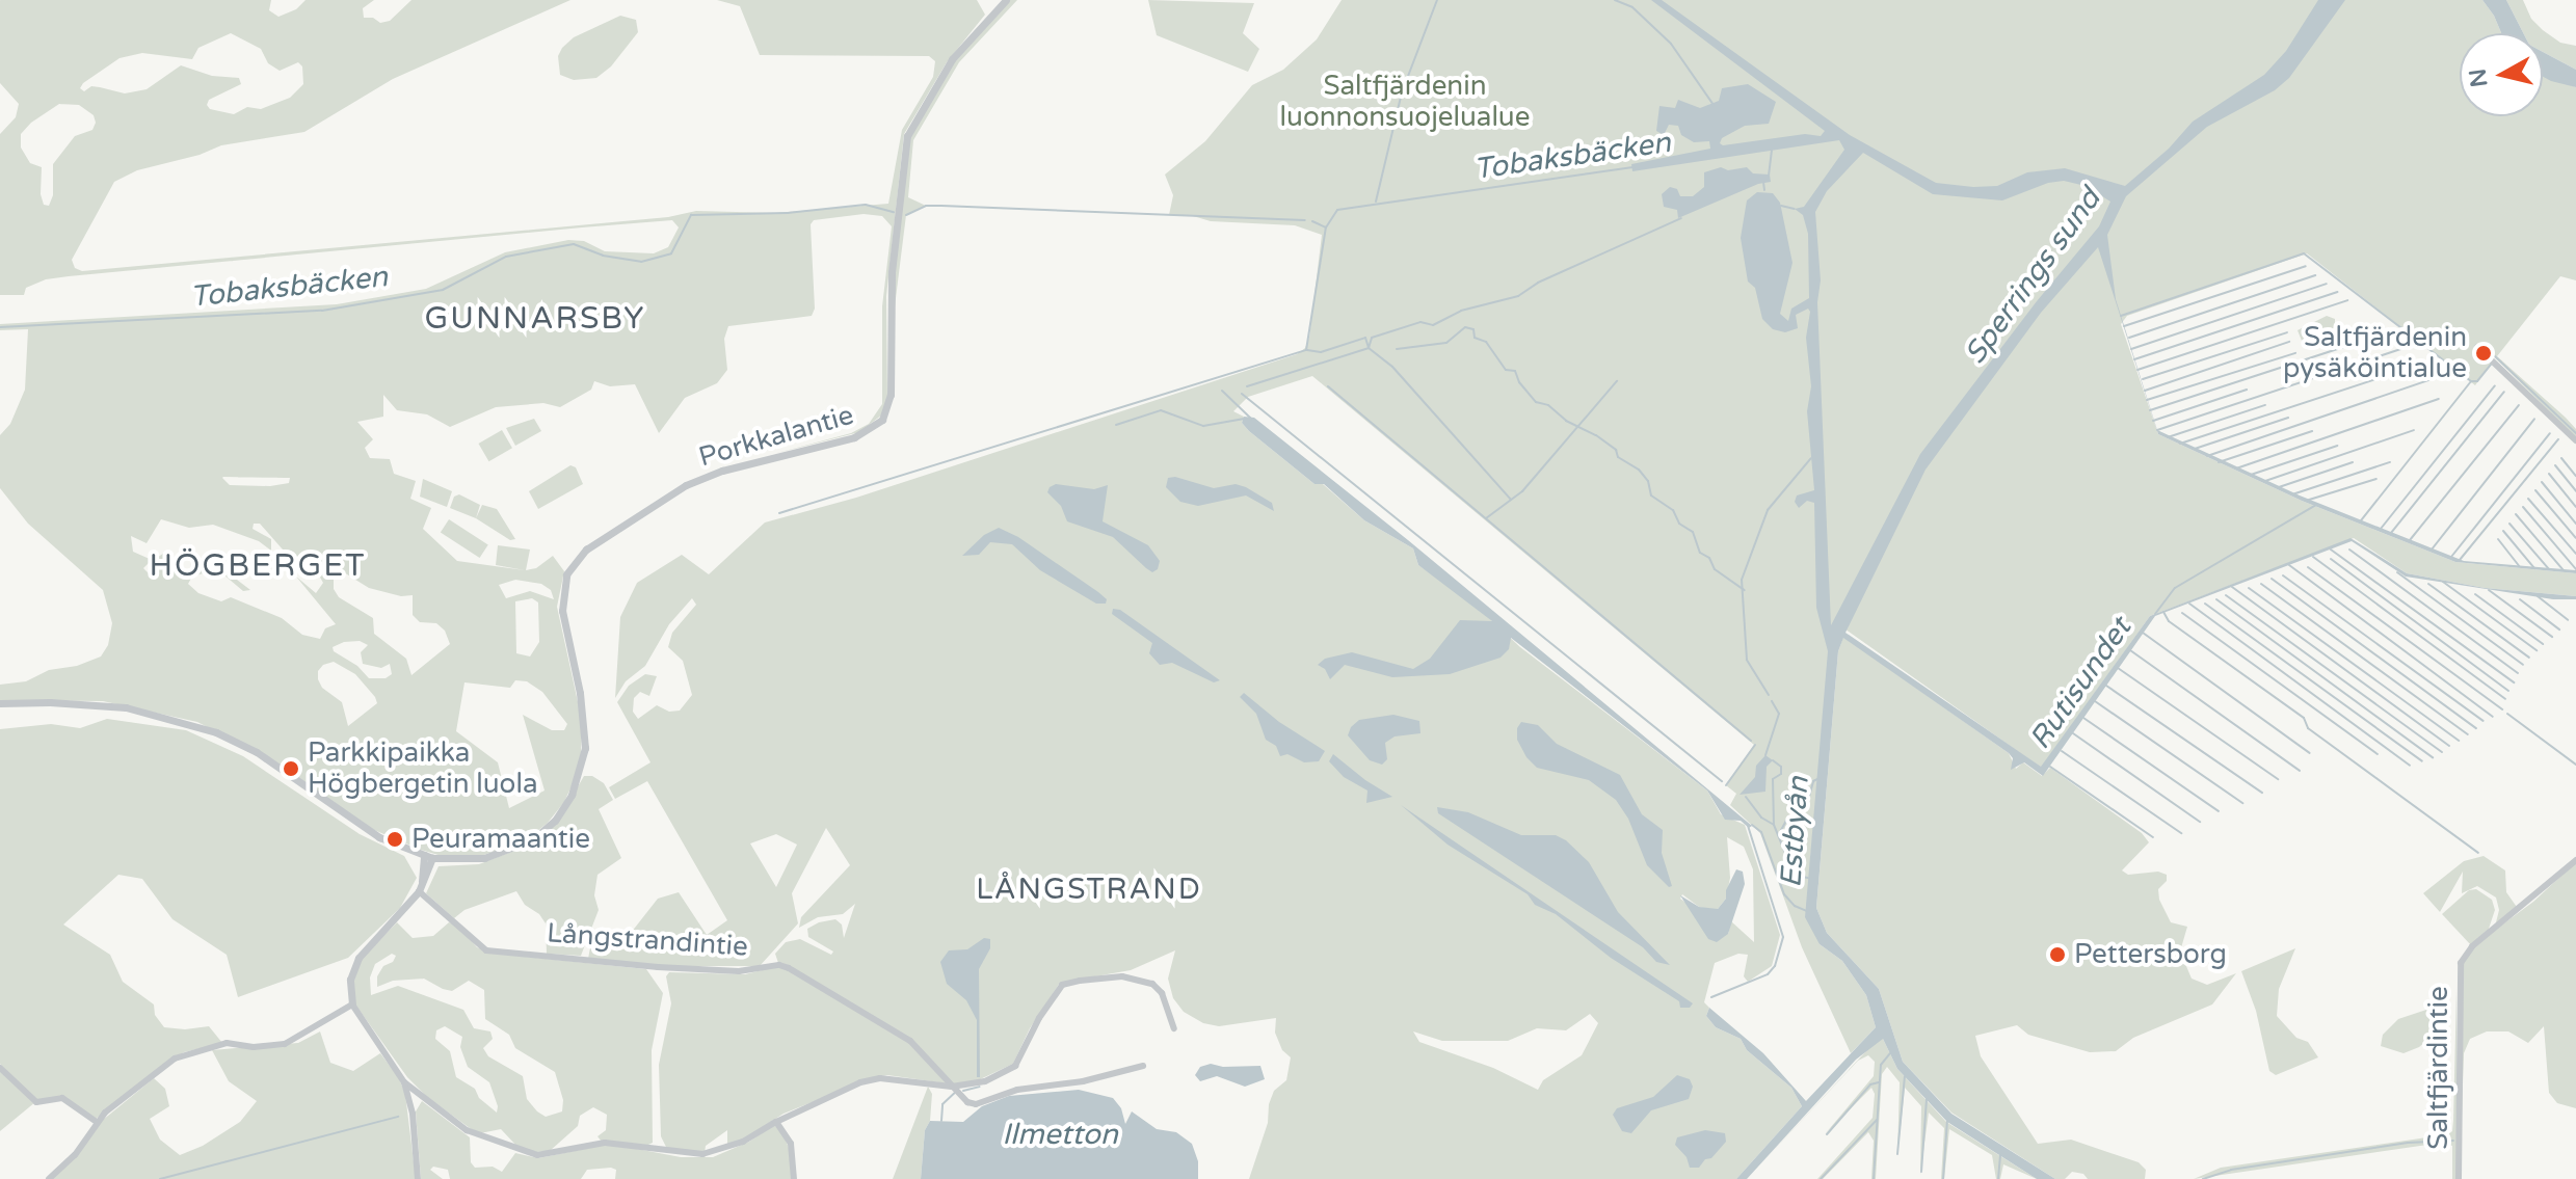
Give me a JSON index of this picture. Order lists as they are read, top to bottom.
{
  "streets": {
    "street": ["Porkkalantie", "Långstrandintie", "Saltfjärdintie"]
  },
  "districts": ["GUNNARSBY", "HÖGBERGET", "LÅNGSTRAND"],
  "water": [
    "Tobaksbäcken",
    "Sperrings sund",
    "Rutisundet",
    "Estbyån",
    "Ilmetton"
  ],
  "parks": ["Saltfjärdenin luonnonsuojelualue"],
  "places": [
    "Saltfjärdenin pysäköintialue",
    "Parkkipaikka Högbergetin luola",
    "Peuramaantie",
    "Pettersborg"
  ],
  "north": "left"
}
